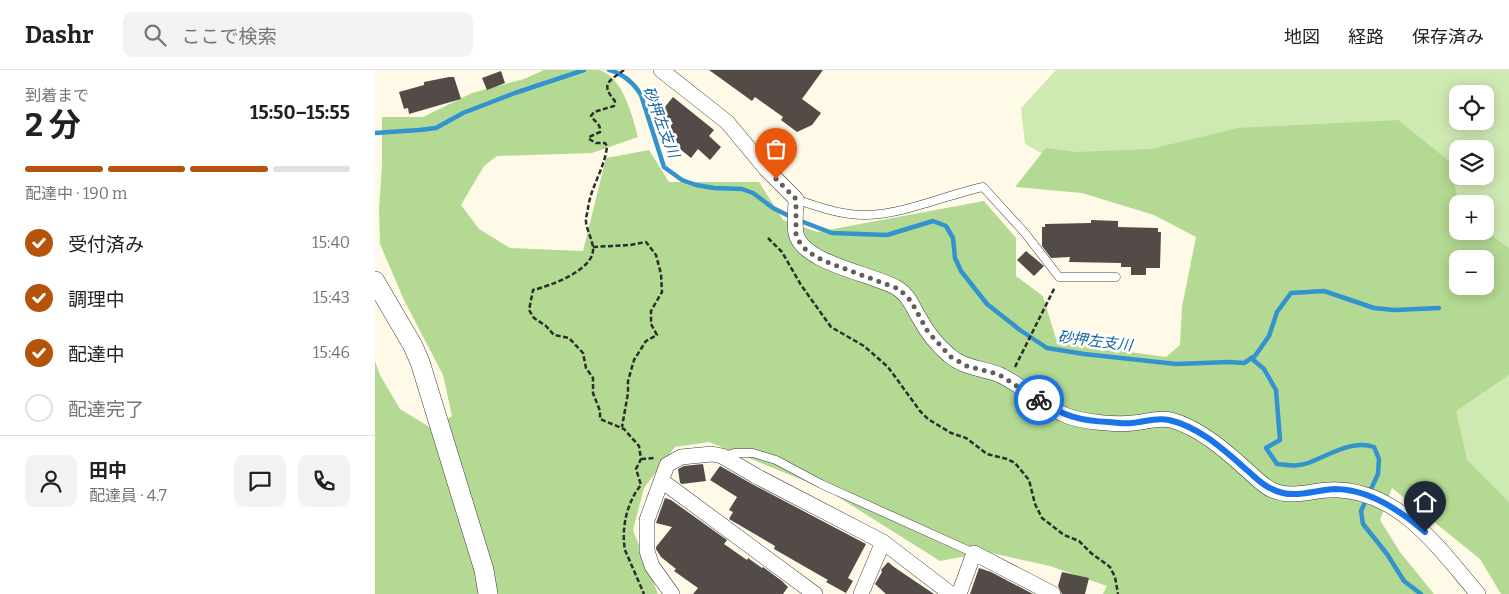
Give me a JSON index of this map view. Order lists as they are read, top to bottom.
{
  "water": ["砂押左支川"],
  "page": {
    "header": "Dashr",
    "search": "ここで検索",
    "nav": ["地図", "経路", "保存済み"],
    "heading": ["2 分", "到着まで", "15:50–15:55"],
    "panel": ["田中", "配達員 · 4.7"],
    "map_buttons": ["+", "−"],
    "bar": "配達中 · 190 m",
    "list": [
      ["受付済み", "15:40"],
      ["調理中", "15:43"],
      ["配達中", "15:46"],
      "配達完了"
    ]
  }
}
